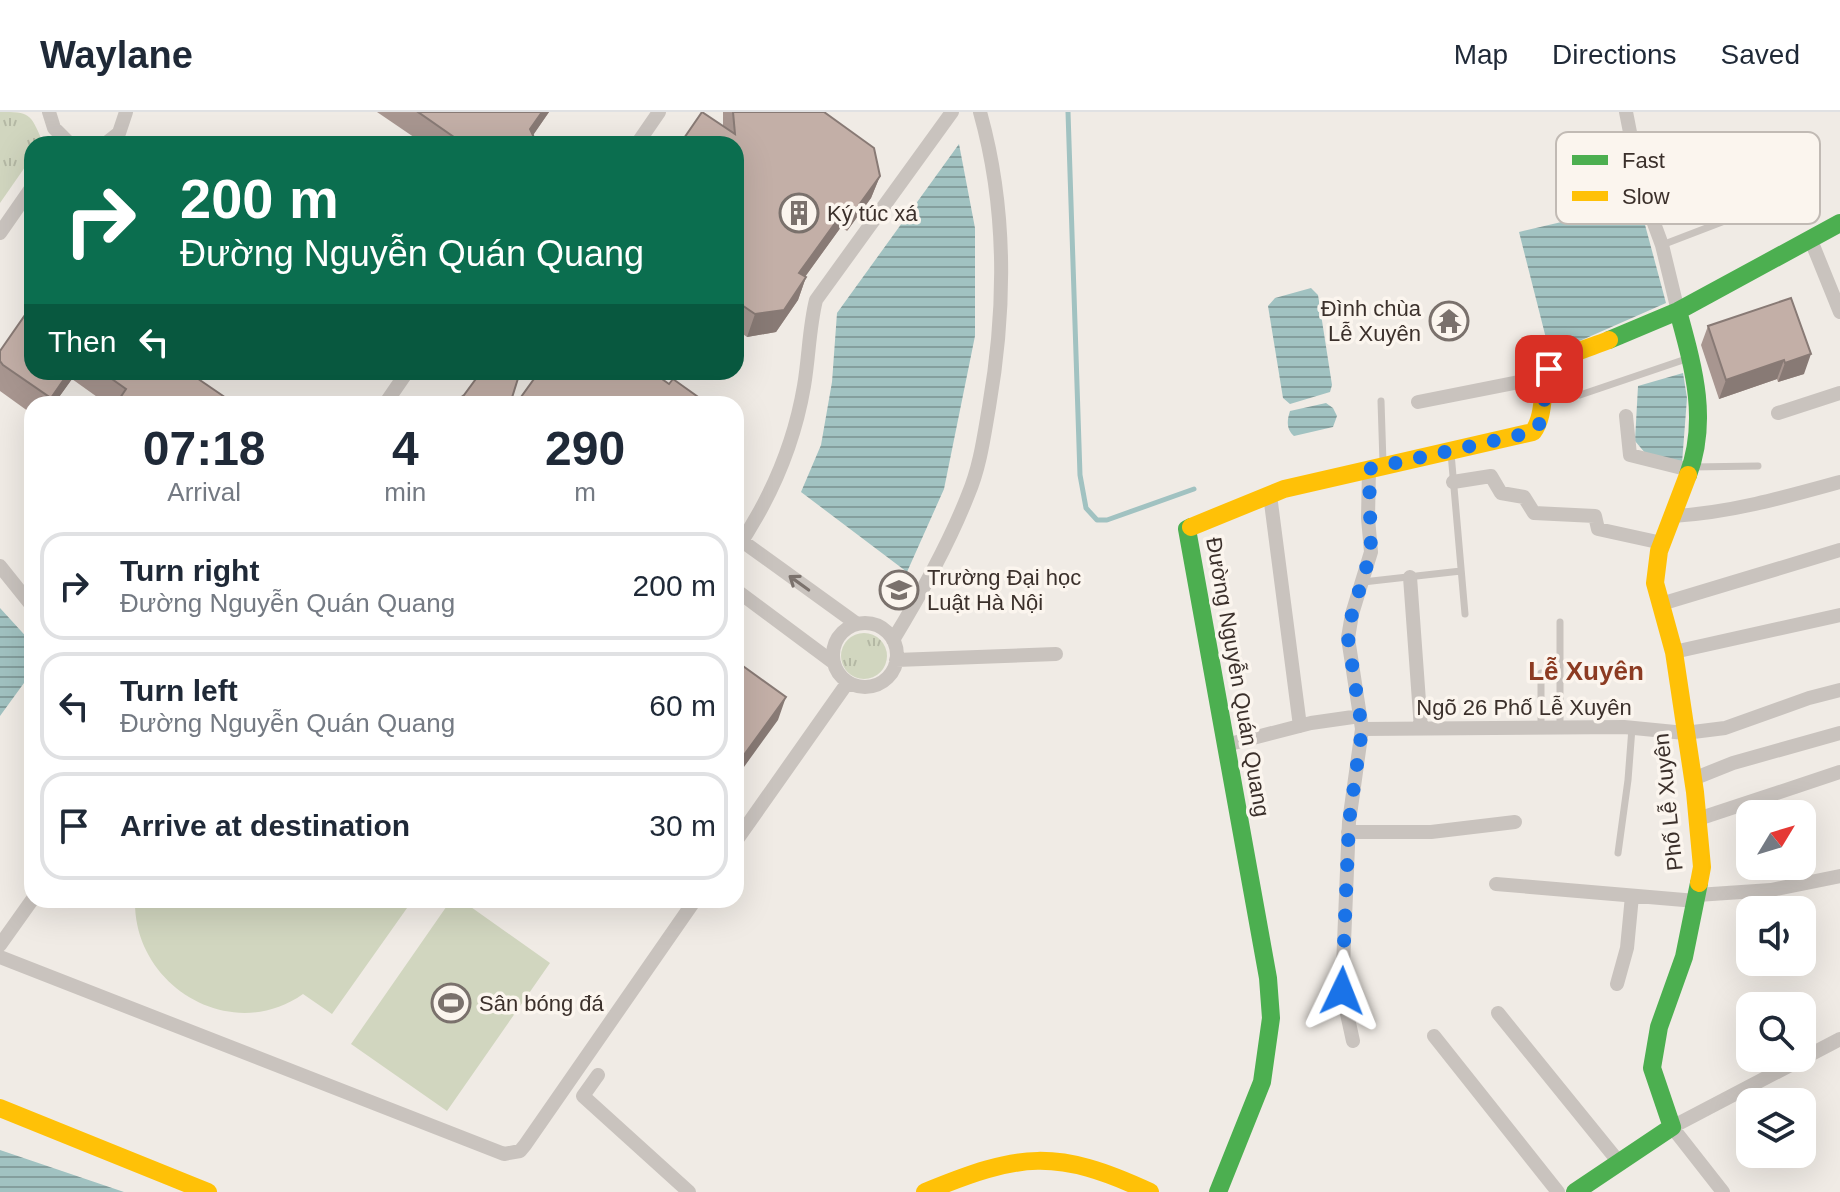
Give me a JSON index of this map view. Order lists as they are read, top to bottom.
{
  "streets": {
    "street": ["Đường Nguyễn Quán Quang", "Ngõ 26 Phố Lễ Xuyên", "Phố Lễ Xuyên"]
  },
  "crossings": [
    ["Đường Nguyễn Quán Quang", "Ngõ 26 Phố Lễ Xuyên"],
    ["Ngõ 26 Phố Lễ Xuyên", "Phố Lễ Xuyên"]
  ],
  "districts": ["Lễ Xuyên"],
  "places": {
    "building": ["Ký túc xá"],
    "temple": ["Đình chùa Lễ Xuyên"],
    "school or university": ["Trường Đại học Luật Hà Nội"],
    "sports": ["Sân bóng đá"]
  },
  "legend": ["Fast", "Slow"],
  "north": "top right",
  "page": {
    "header": "Waylane",
    "nav": ["Map", "Directions", "Saved"],
    "turn": ["200 m", "Đường Nguyễn Quán Quang"],
    "then": "Then",
    "eta": [
      "07:18",
      "Arrival",
      "4",
      "min",
      "290",
      "m"
    ],
    "list": [
      {
        "name": "Turn right",
        "note": "Đường Nguyễn Quán Quang",
        "value": "200 m"
      },
      {
        "name": "Turn left",
        "note": "Đường Nguyễn Quán Quang",
        "value": "60 m"
      },
      {
        "name": "Arrive at destination",
        "value": "30 m"
      }
    ]
  }
}
